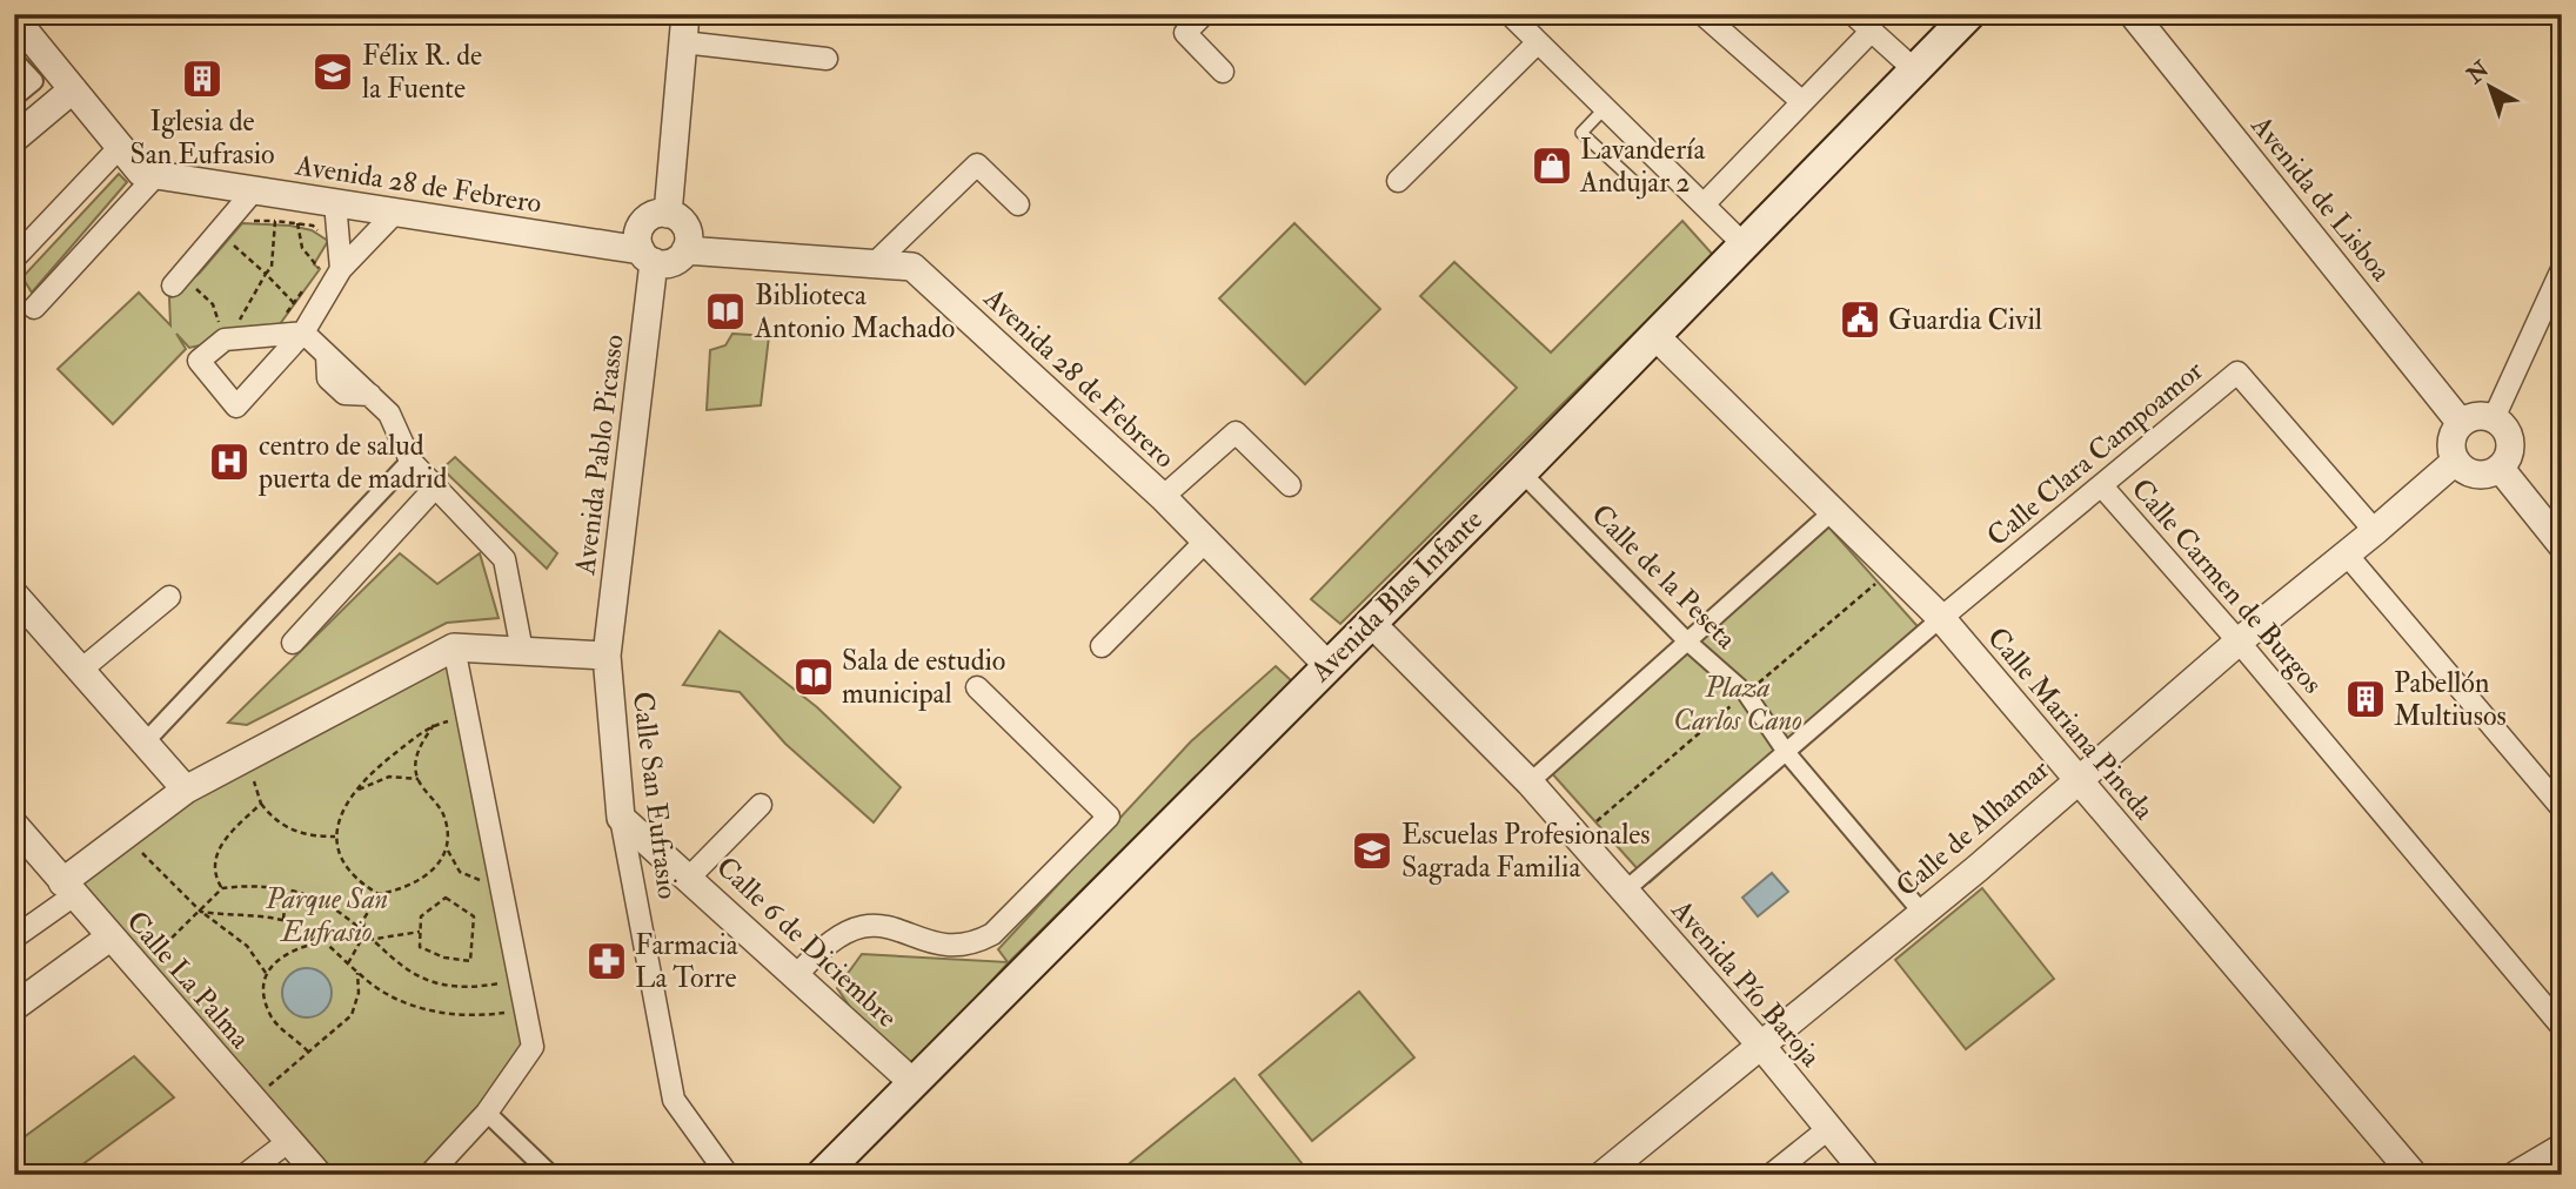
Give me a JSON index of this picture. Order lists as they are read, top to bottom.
{
  "streets": {
    "main road": ["Avenida Blas Infante"],
    "street": [
      "Avenida 28 de Febrero",
      "Avenida de Lisboa",
      "Calle Clara Campoamor",
      "Avenida Pablo Picasso",
      "Calle de la Peseta",
      "Calle Carmen de Burgos",
      "Calle Mariana Pineda",
      "Calle San Eufrasio",
      "Calle de Alhamar",
      "Calle 6 de Diciembre",
      "Calle La Palma",
      "Avenida Pío Baroja"
    ]
  },
  "crossings": [
    ["Avenida 28 de Febrero", "Avenida Pablo Picasso"],
    ["Avenida 28 de Febrero", "Avenida Blas Infante"],
    ["Avenida de Lisboa", "Calle de Alhamar"],
    ["Calle Clara Campoamor", "Calle Carmen de Burgos"],
    ["Calle Clara Campoamor", "Calle Mariana Pineda"],
    ["Calle Clara Campoamor", "Calle de Alhamar"],
    ["Avenida Pablo Picasso", "Calle San Eufrasio"],
    ["Calle de la Peseta", "Avenida Blas Infante"],
    ["Calle de la Peseta", "Calle de Alhamar"],
    ["Calle Carmen de Burgos", "Calle de Alhamar"],
    ["Avenida Blas Infante", "Calle Mariana Pineda"],
    ["Avenida Blas Infante", "Calle 6 de Diciembre"],
    ["Avenida Blas Infante", "Avenida Pío Baroja"],
    ["Calle Mariana Pineda", "Calle de Alhamar"],
    ["Calle San Eufrasio", "Calle 6 de Diciembre"],
    ["Calle de Alhamar", "Avenida Pío Baroja"]
  ],
  "parks": ["Plaza Carlos Cano", "Parque San Eufrasio"],
  "places": {
    "school or university": ["Félix R. de la Fuente", "Escuelas Profesionales Sagrada Familia"],
    "building": ["Iglesia de San Eufrasio", "Pabellón Multiusos"],
    "shop": ["Lavandería Andujar 2"],
    "library": ["Biblioteca Antonio Machado", "Sala de estudio municipal"],
    "public building": ["Guardia Civil"],
    "hospital": ["centro de salud puerta de madrid"],
    "pharmacy": ["Farmacia La Torre"]
  },
  "north": "top left"
}
